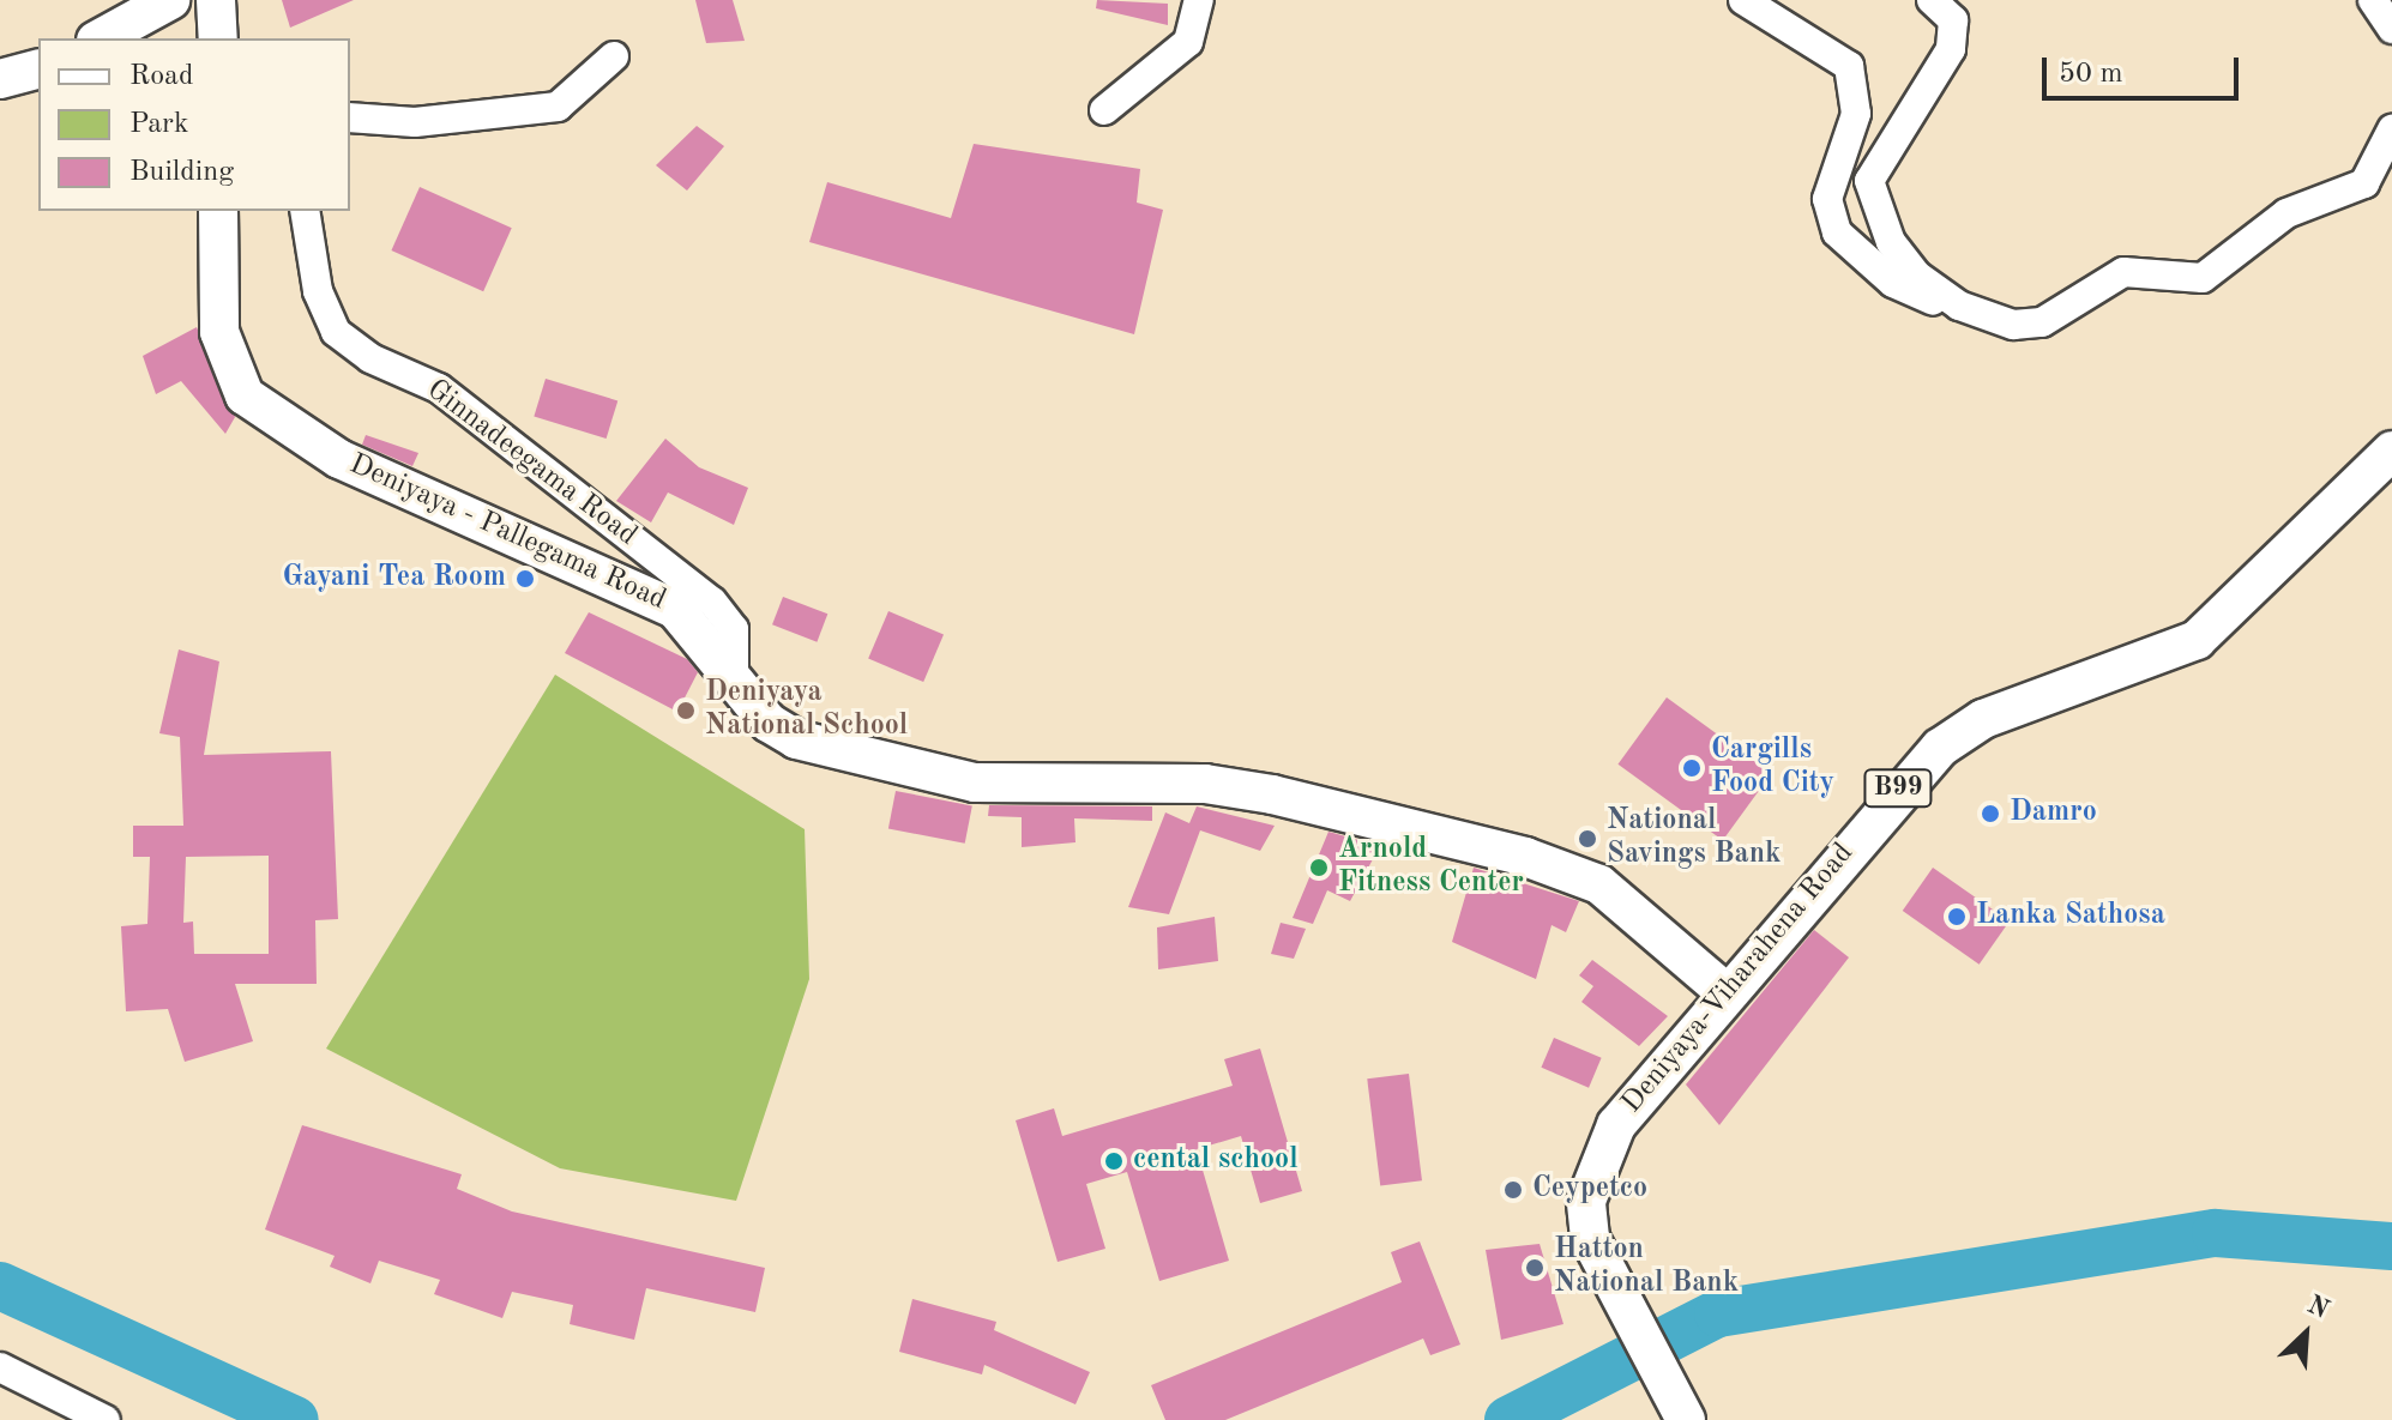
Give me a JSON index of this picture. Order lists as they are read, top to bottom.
{
  "streets": {
    "main road": ["Deniyaya - Pallegama Road", "B99", "Deniyaya-Viharahena Road"],
    "street": ["Ginnadeegama Road"]
  },
  "crossings": [
    ["Ginnadeegama Road", "Deniyaya - Pallegama Road"],
    ["Deniyaya - Pallegama Road", "Deniyaya-Viharahena Road"]
  ],
  "places": [
    "Gayani Tea Room",
    "Deniyaya National School",
    "Cargills Food City",
    "Damro",
    "National Savings Bank",
    "Arnold Fitness Center",
    "Lanka Sathosa",
    "cental school",
    "Ceypetco",
    "Hatton National Bank"
  ],
  "legend": ["Road", "Park", "Building"],
  "scale_bar": "50 m",
  "north": "top right"
}
